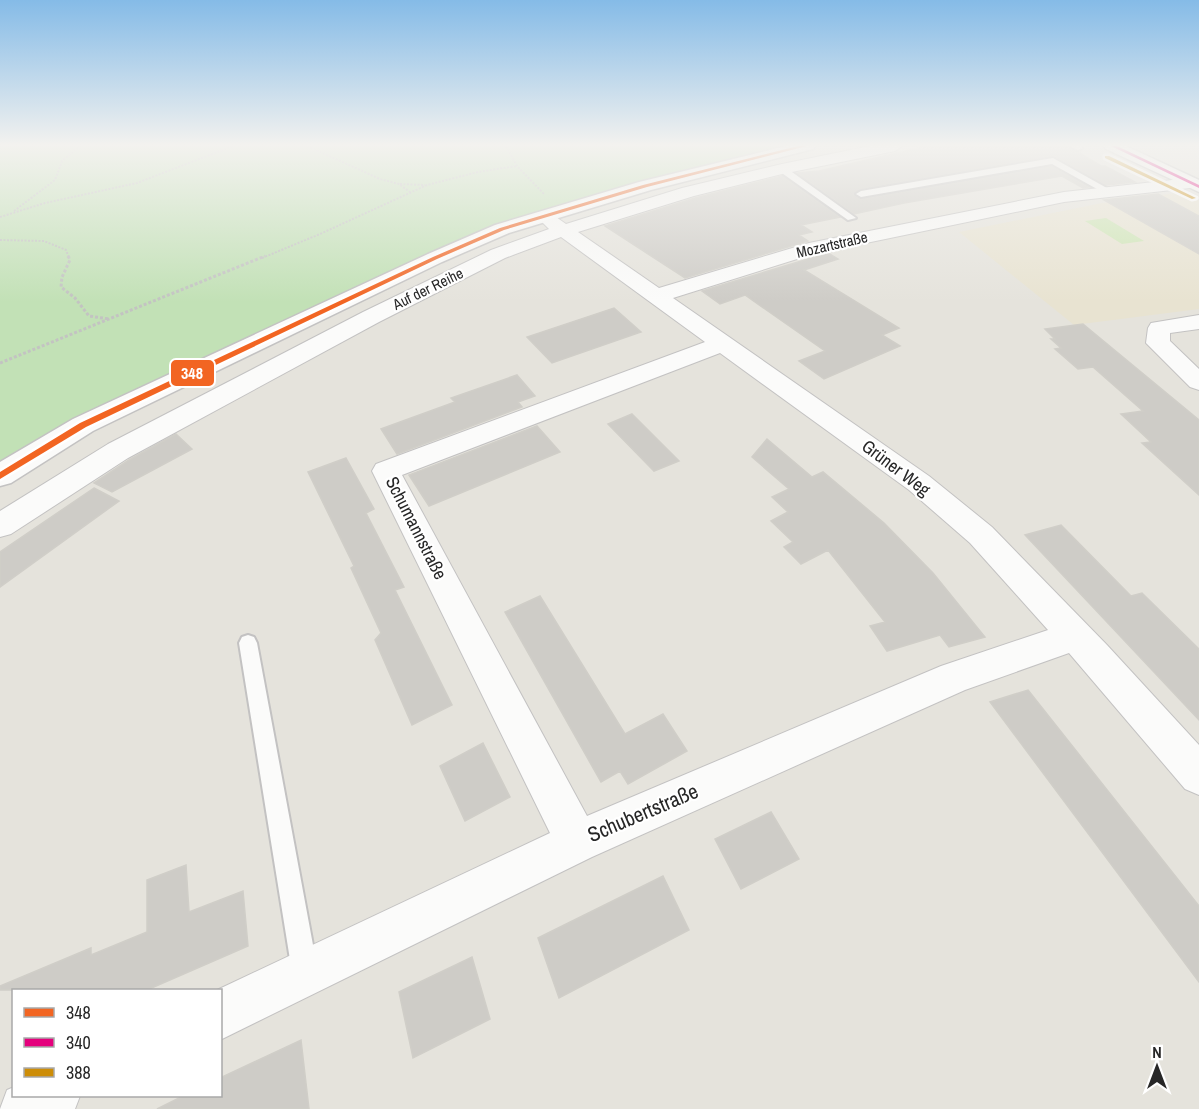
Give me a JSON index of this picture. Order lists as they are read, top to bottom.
{
  "streets": {
    "main road": ["Auf der Reihe"],
    "street": [
      "Mozartstraße",
      "Grüner Weg",
      "Schumannstraße",
      "Schubertstraße"
    ]
  },
  "crossings": [
    ["Mozartstraße", "Grüner Weg"],
    ["Auf der Reihe", "Grüner Weg"],
    ["Grüner Weg", "Schumannstraße"],
    ["Grüner Weg", "Schubertstraße"],
    ["Schumannstraße", "Schubertstraße"]
  ],
  "lines": ["transit line 348", "transit line 388"],
  "legend": ["348", "340", "388"],
  "north": "top"
}
